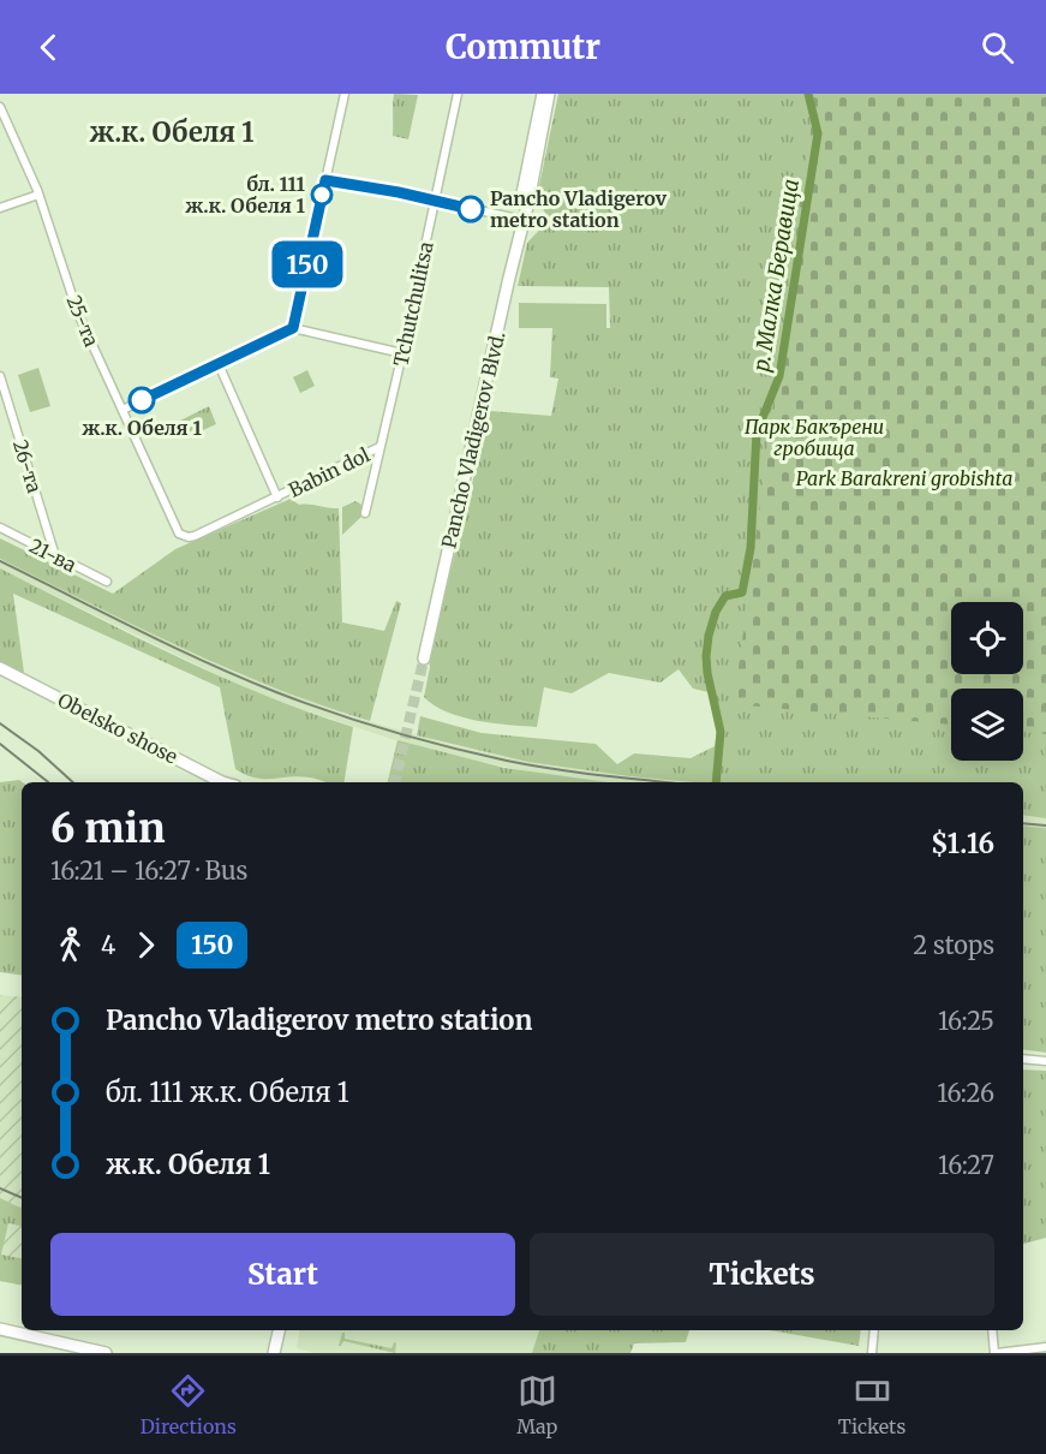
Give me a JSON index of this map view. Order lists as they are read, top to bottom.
{
  "streets": {
    "street": [
      "Tchutchulitsa",
      "25-та",
      "Pancho Vladigerov Blvd.",
      "26-та",
      "Babin dol",
      "21-ва",
      "Obelsko shose"
    ]
  },
  "crossings": [
    ["Tchutchulitsa", "Babin dol"],
    ["25-та", "Babin dol"],
    ["26-та", "21-ва"]
  ],
  "districts": ["ж.к. Обеля 1"],
  "water": ["р. Малка Беравица"],
  "parks": ["Парк Бакърени гробища", "Park Barakreni grobishta"],
  "places": ["бл. 111 ж.к. Обеля 1", "Pancho Vladigerov metro station", "ж.к. Обеля 1"],
  "lines": ["bus line 150"],
  "page": {
    "header": "Commutr",
    "on_map": "150",
    "heading": ["6 min", "16:21 – 16:27 · Bus", "$1.16"],
    "legs": ["4", "150", "2 stops"],
    "list": [
      {
        "name": "Pancho Vladigerov metro station",
        "value": "16:25"
      },
      {
        "name": "бл. 111 ж.к. Обеля 1",
        "value": "16:26"
      },
      {
        "name": "ж.к. Обеля 1",
        "value": "16:27"
      }
    ],
    "buttons": ["Start", "Tickets"],
    "tabs": ["Directions", "Map", "Tickets"]
  }
}
